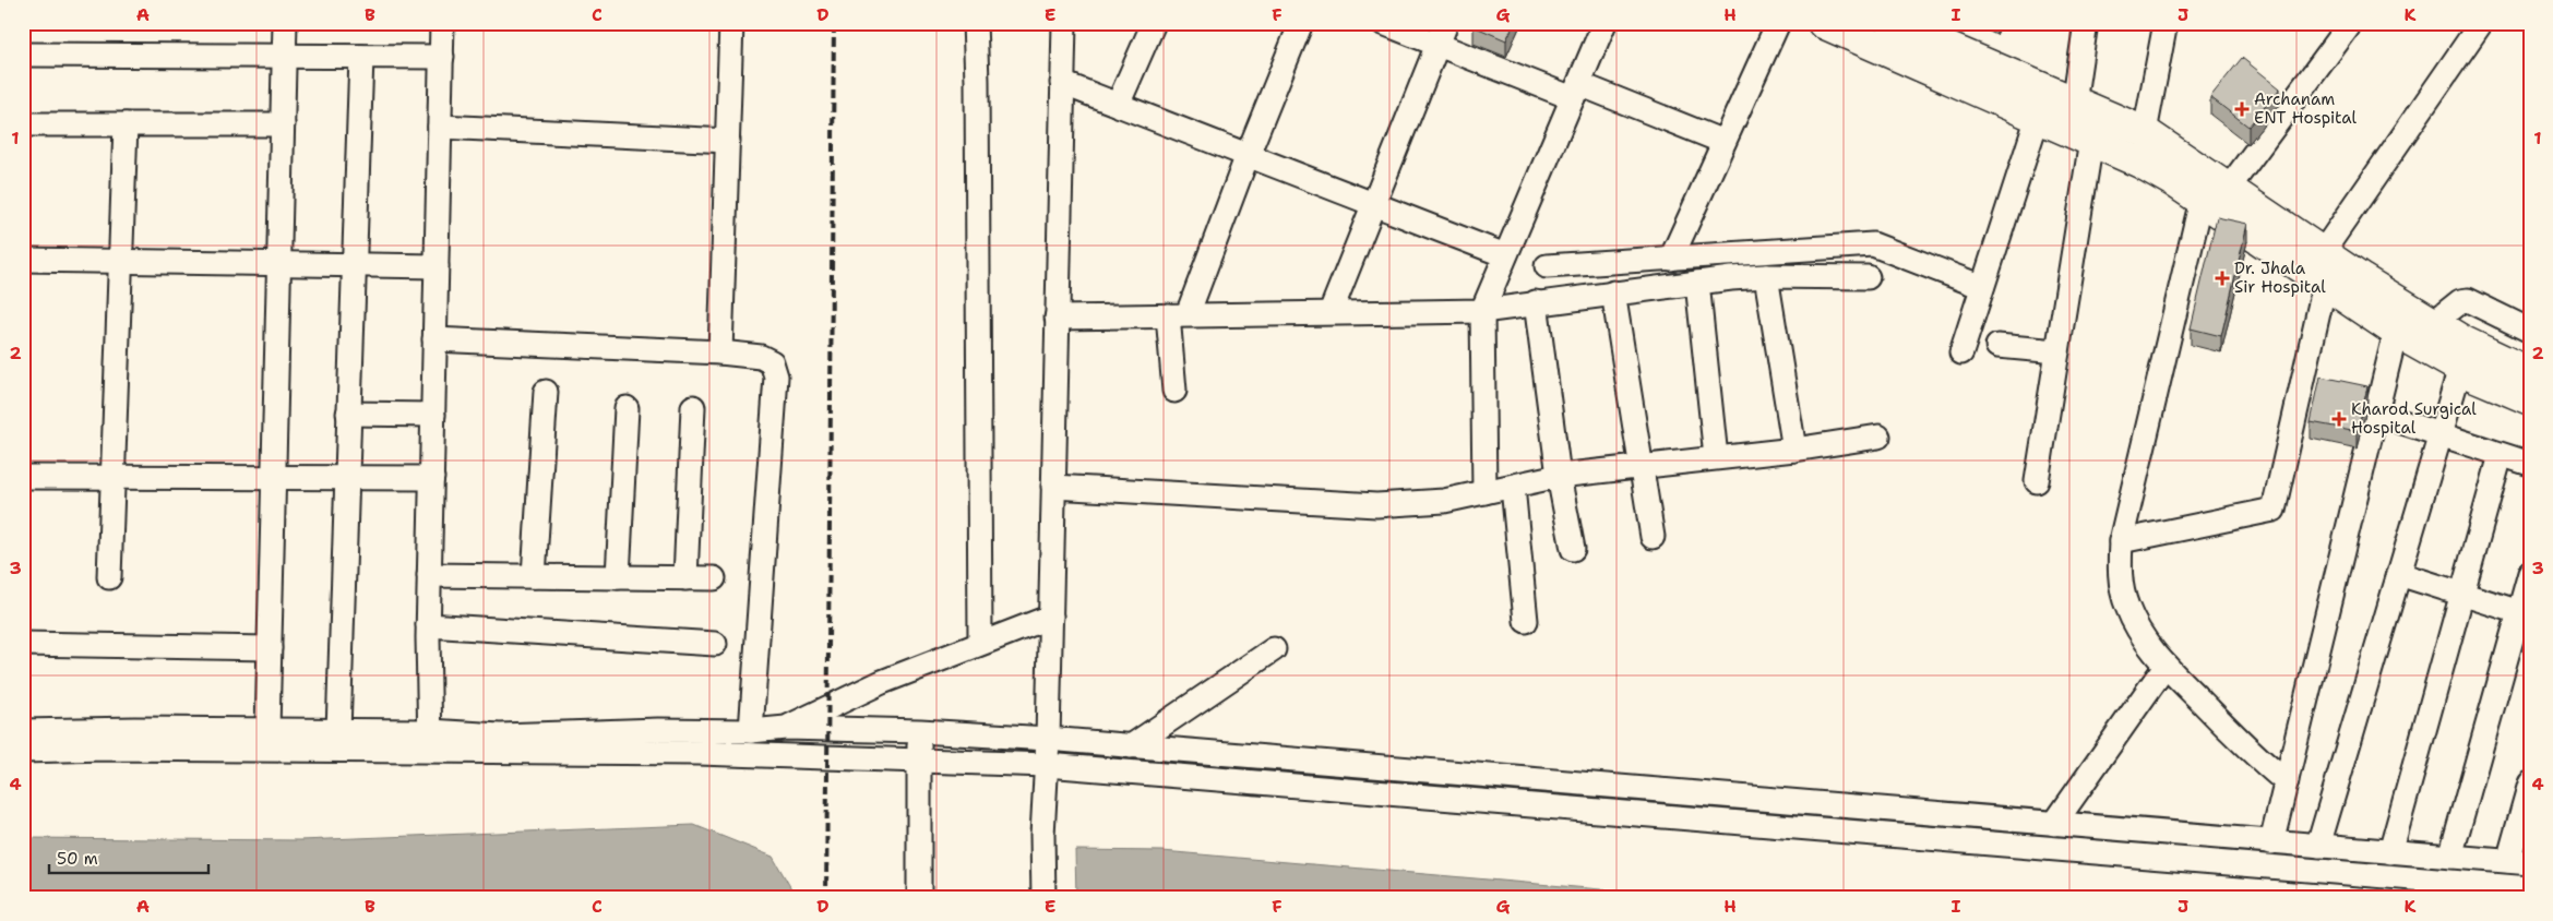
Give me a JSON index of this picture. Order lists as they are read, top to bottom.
{
  "places": {
    "health": ["Archanam ENT Hospital", "Dr. Jhala Sir Hospital", "Kharod Surgical Hospital"]
  },
  "scale_bar": "50 m",
  "grid": {
    "columns": [
      "A",
      "B",
      "C",
      "D",
      "E",
      "F",
      "G",
      "H",
      "I",
      "J",
      "K"
    ],
    "rows": [
      "1",
      "2",
      "3",
      "4"
    ]
  }
}
